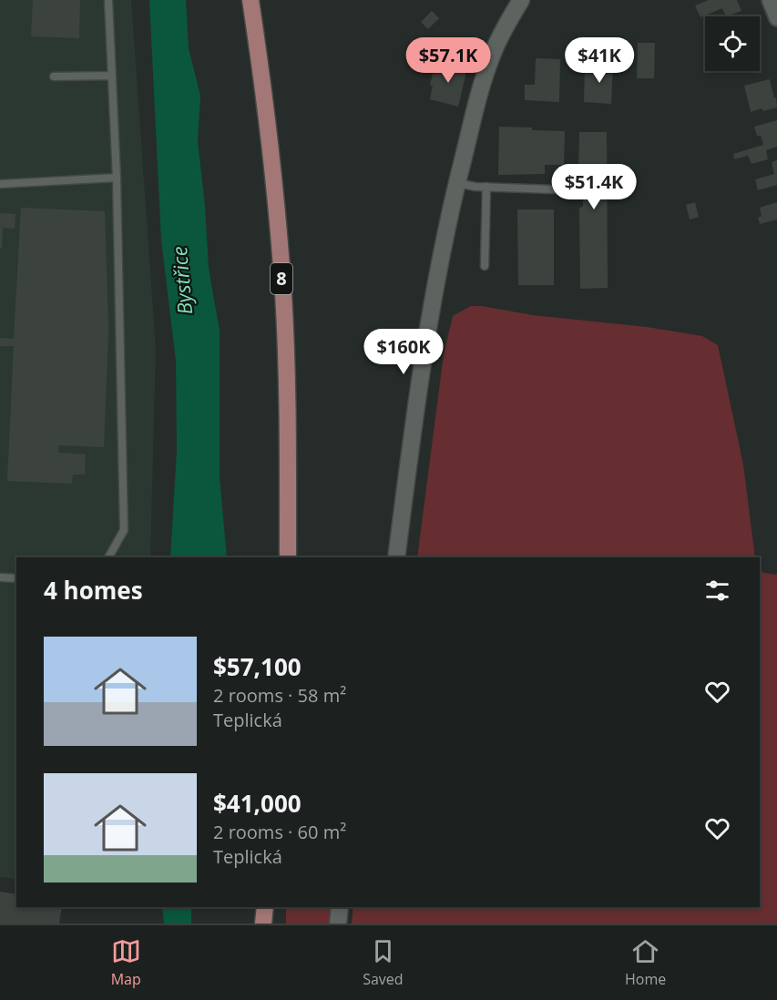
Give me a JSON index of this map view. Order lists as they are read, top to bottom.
{
  "streets": {
    "main road": ["8"]
  },
  "water": ["Bystřice"],
  "page": {
    "price": [
      "$57.1K",
      "$41K",
      "$51.4K",
      "$160K"
    ],
    "heading": "4 homes",
    "list": [
      {
        "name": "$57,100",
        "note": "2 rooms · 58 m² · Teplická"
      },
      {
        "name": "$41,000",
        "note": "2 rooms · 60 m² · Teplická"
      }
    ],
    "tabs": ["Map", "Saved", "Home"]
  }
}
